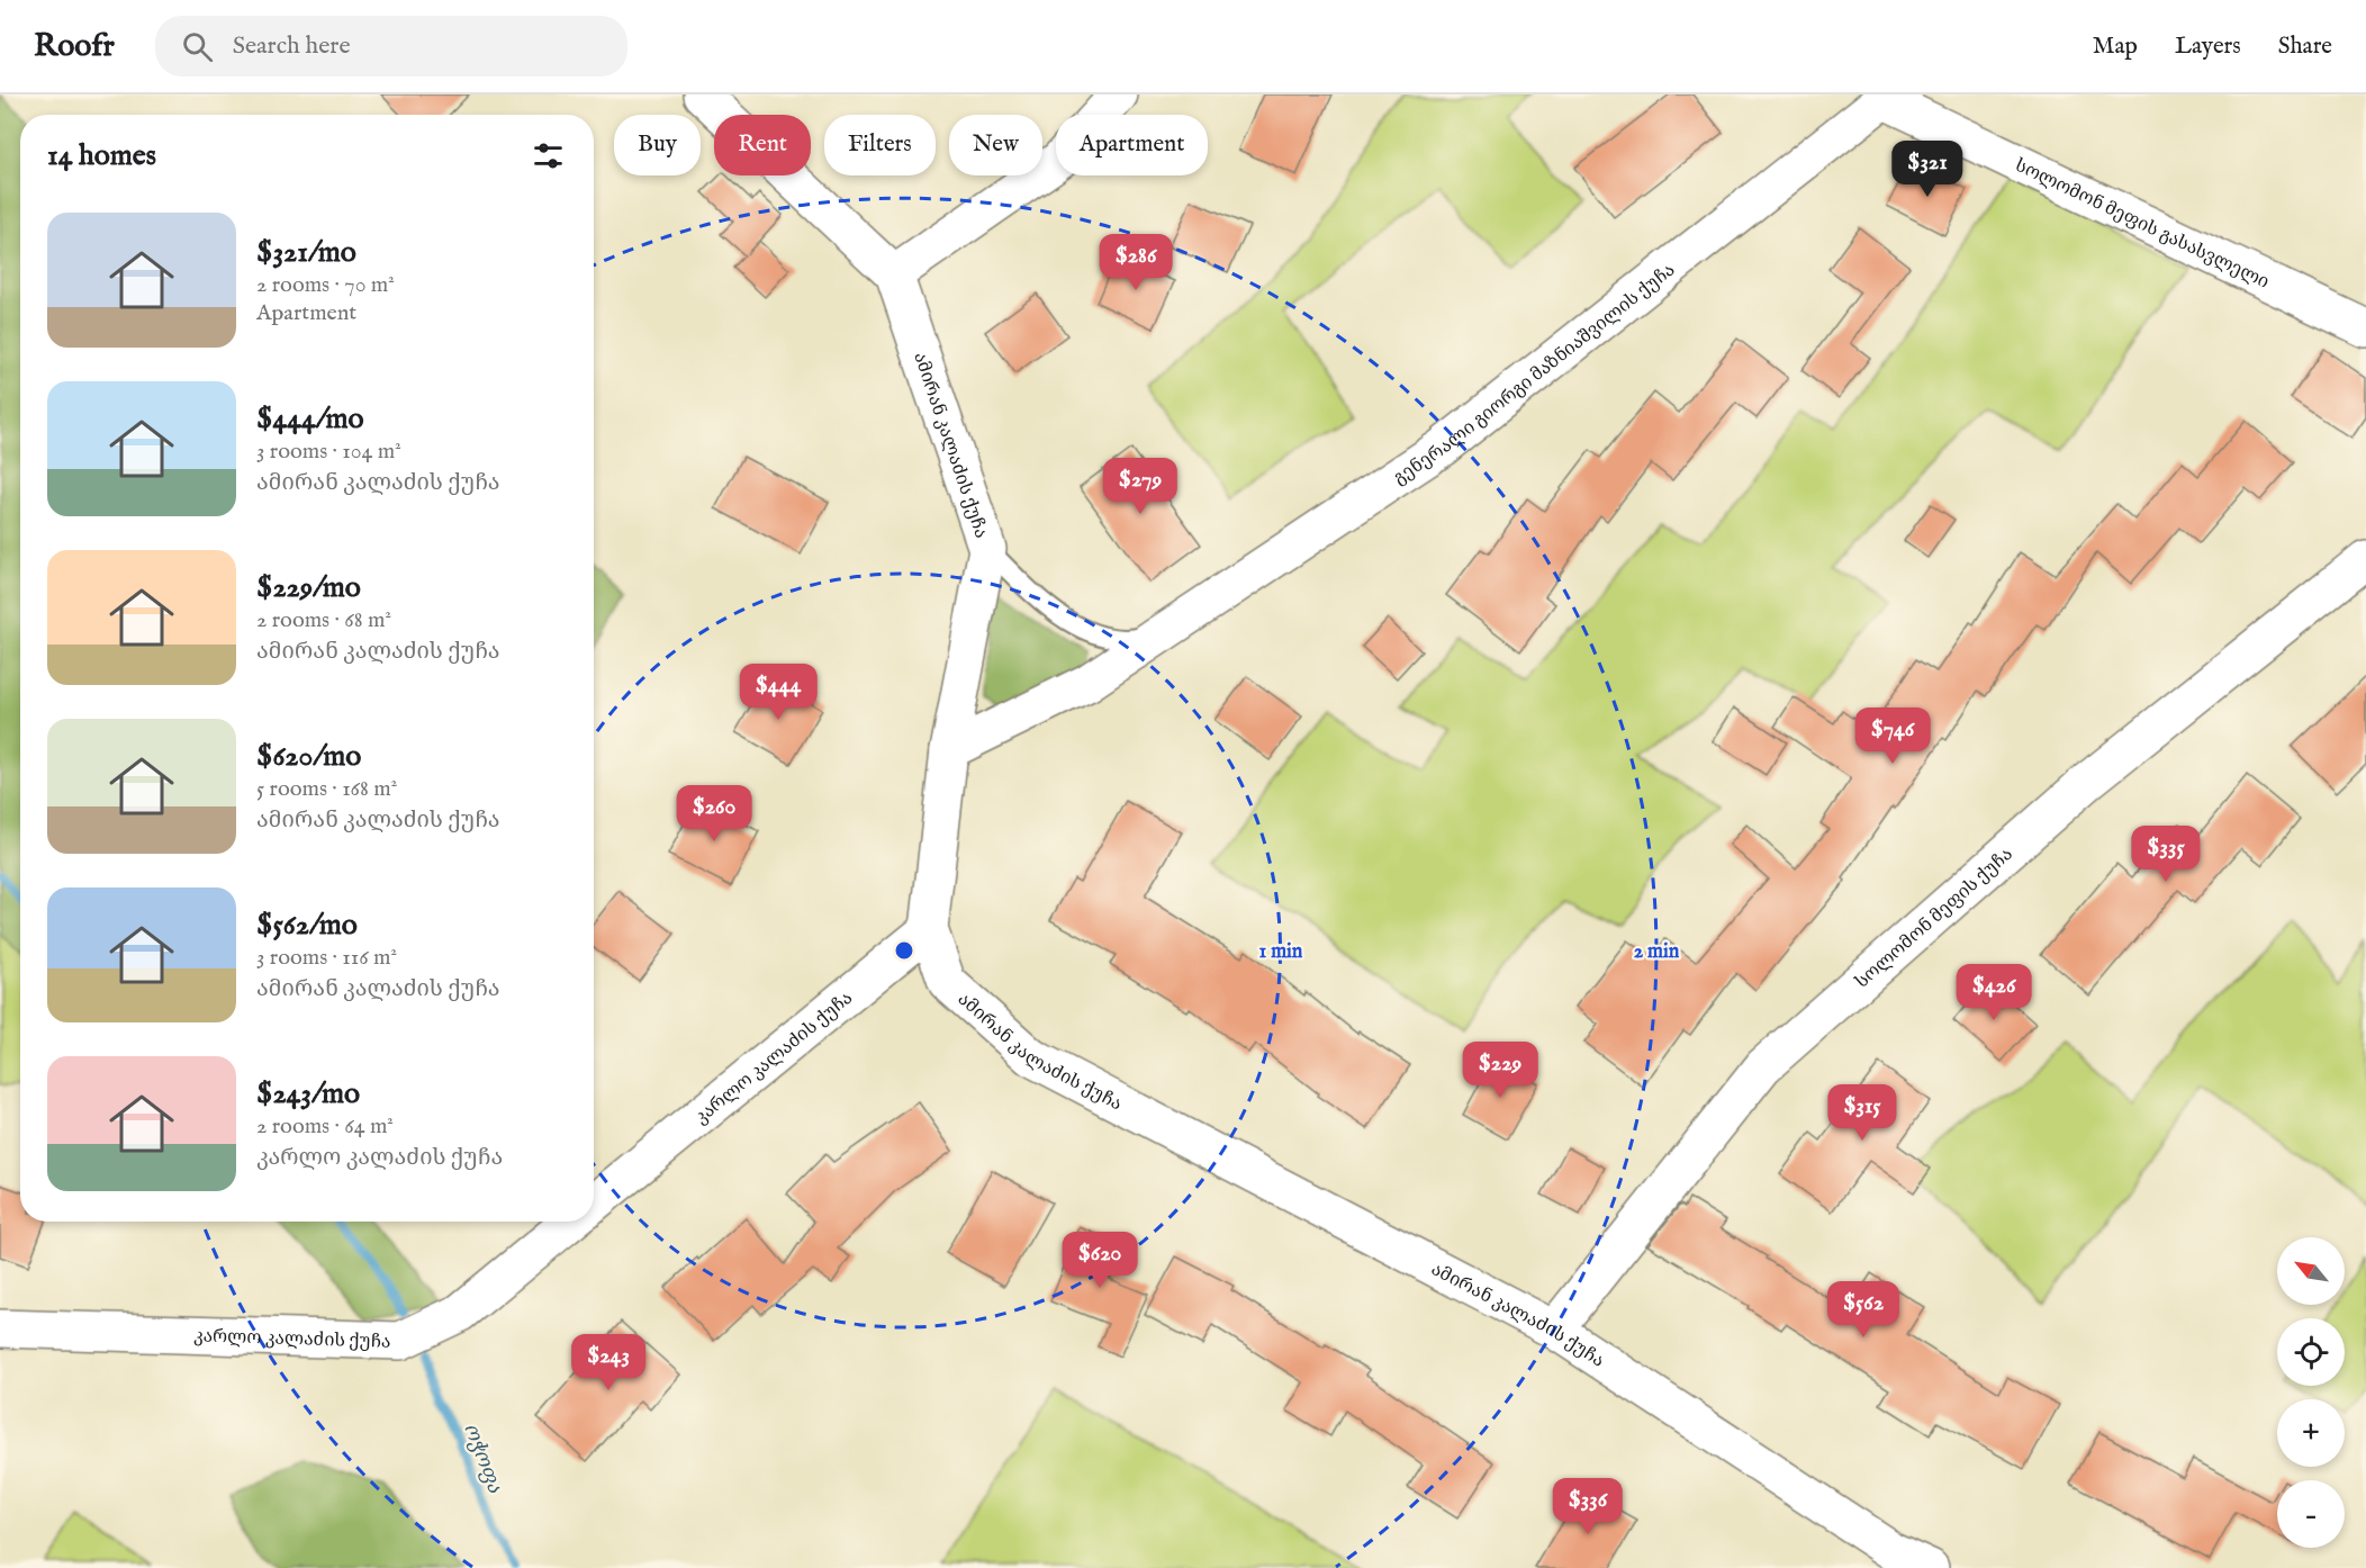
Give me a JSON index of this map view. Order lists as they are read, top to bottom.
{
  "streets": {
    "street": [
      "სოლომონ მეფის გასასვლელი",
      "გენერალი გიორგი მაზნიაშვილის ქუჩა",
      "ამირან კალაძის ქუჩა",
      "სოლომონ მეფის ქუჩა",
      "კარლო კალაძის ქუჩა"
    ]
  },
  "crossings": [
    ["სოლომონ მეფის გასასვლელი", "გენერალი გიორგი მაზნიაშვილის ქუჩა"],
    ["გენერალი გიორგი მაზნიაშვილის ქუჩა", "ამირან კალაძის ქუჩა"],
    ["ამირან კალაძის ქუჩა", "სოლომონ მეფის ქუჩა"],
    ["ამირან კალაძის ქუჩა", "კარლო კალაძის ქუჩა"]
  ],
  "water": ["ოჭოფა"],
  "north": "top left",
  "page": {
    "header": "Roofr",
    "search": "Search here",
    "nav": ["Map", "Layers", "Share"],
    "chip": [
      "Buy",
      "Rent",
      "Filters",
      "New",
      "Apartment"
    ],
    "heading": "14 homes",
    "price": [
      "$321",
      "$286",
      "$279",
      "$444",
      "$746",
      "$260",
      "$335",
      "$426",
      "$229",
      "$315",
      "$620",
      "$562",
      "$243",
      "$336"
    ],
    "list": [
      {
        "name": "$321/mo",
        "note": "2 rooms · 70 m² · Apartment"
      },
      {
        "name": "$444/mo",
        "note": "3 rooms · 104 m² · ამირან კალაძის ქუჩა"
      },
      {
        "name": "$229/mo",
        "note": "2 rooms · 68 m² · ამირან კალაძის ქუჩა"
      },
      {
        "name": "$620/mo",
        "note": "5 rooms · 168 m² · ამირან კალაძის ქუჩა"
      },
      {
        "name": "$562/mo",
        "note": "3 rooms · 116 m² · ამირან კალაძის ქუჩა"
      },
      {
        "name": "$243/mo",
        "note": "2 rooms · 64 m² · კარლო კალაძის ქუჩა"
      }
    ],
    "map_buttons": ["+", "−"]
  },
  "rings": ["1 min", "2 min"]
}
